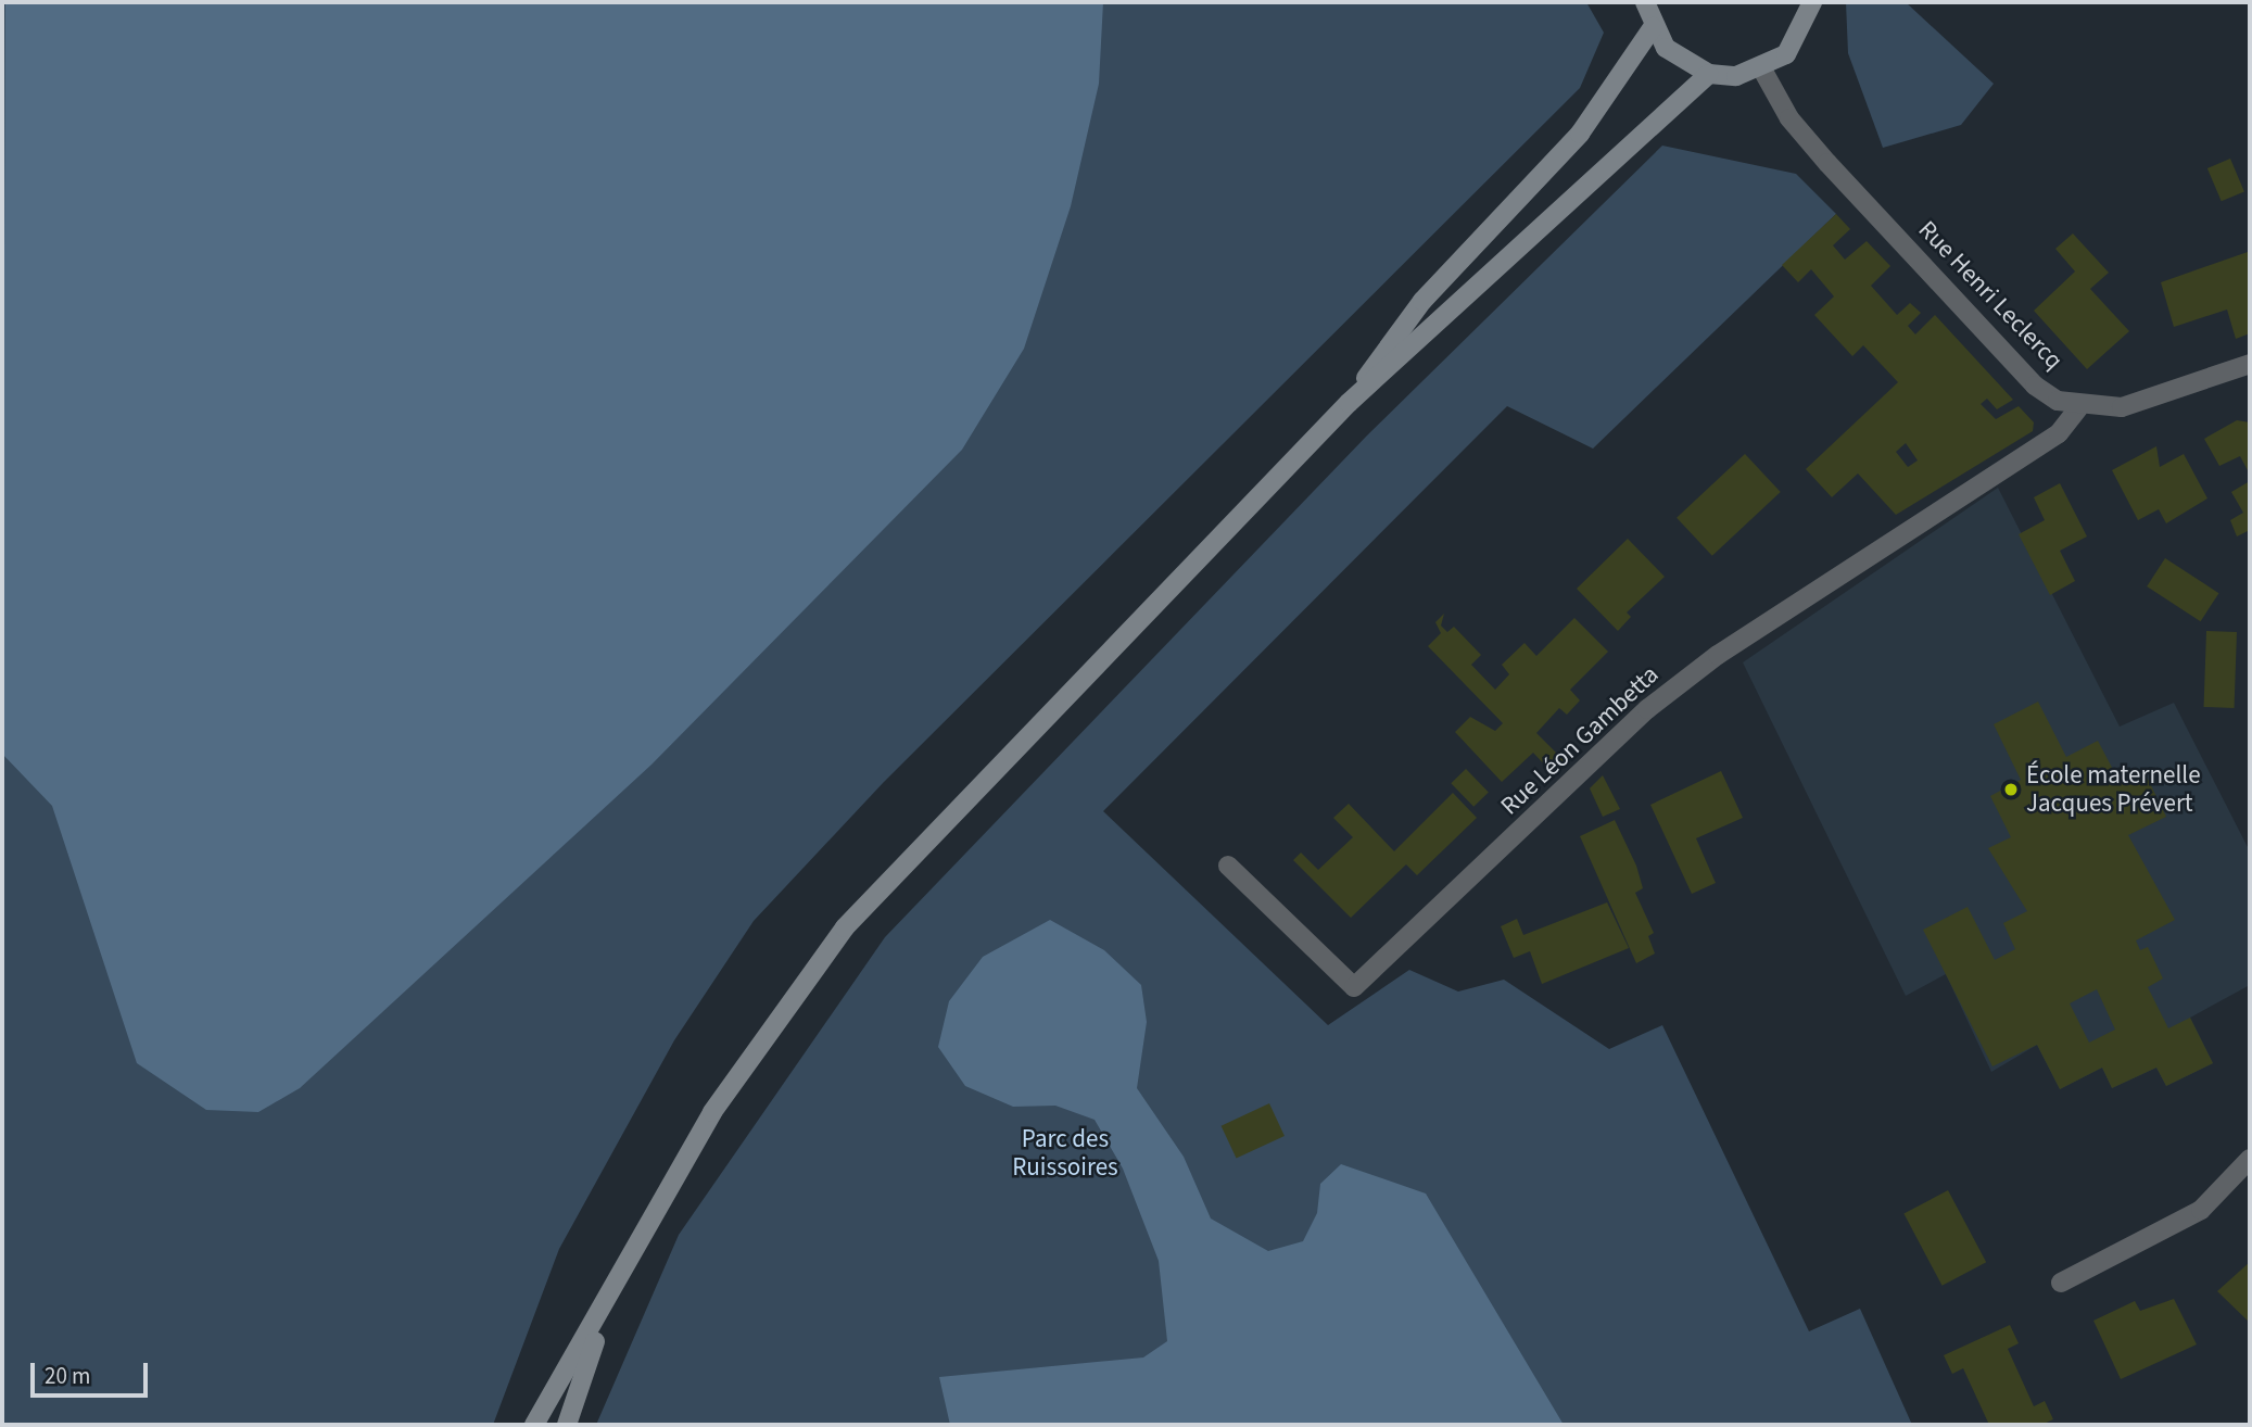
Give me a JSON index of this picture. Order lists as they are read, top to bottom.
{
  "streets": {
    "street": ["Rue Henri Leclercq", "Rue Léon Gambetta"]
  },
  "crossings": [
    ["Rue Henri Leclercq", "Rue Léon Gambetta"]
  ],
  "parks": ["Parc des Ruissoires"],
  "places": ["École maternelle Jacques Prévert"],
  "scale_bar": "20 m"
}
